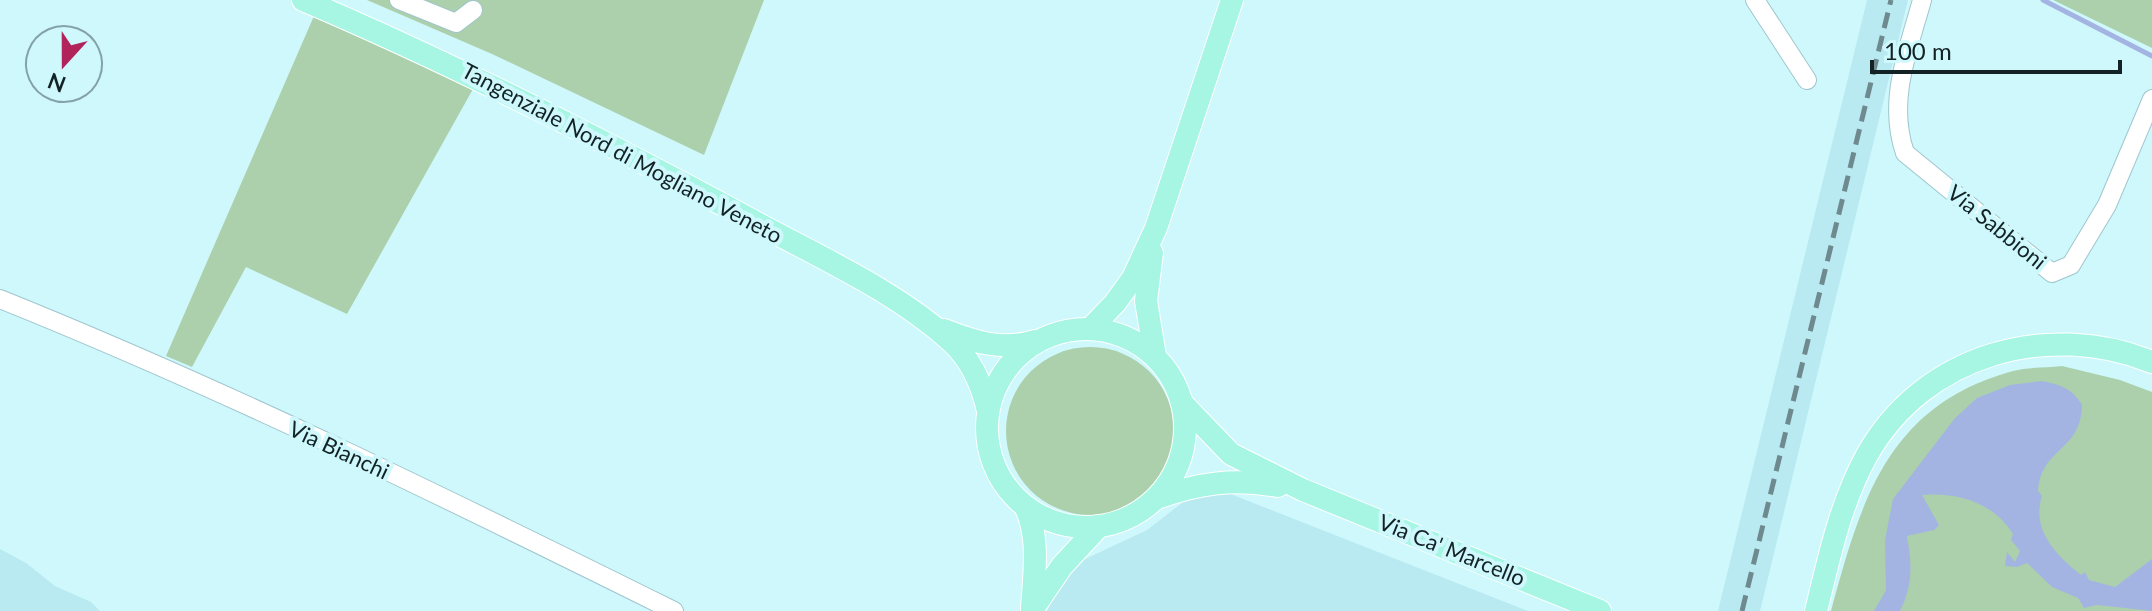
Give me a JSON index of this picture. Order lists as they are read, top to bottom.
{
  "streets": {
    "main road": ["Tangenziale Nord di Mogliano Veneto", "Via Ca' Marcello"],
    "street": ["Via Sabbioni", "Via Bianchi"]
  },
  "scale_bar": "100 m",
  "north": "bottom"
}
